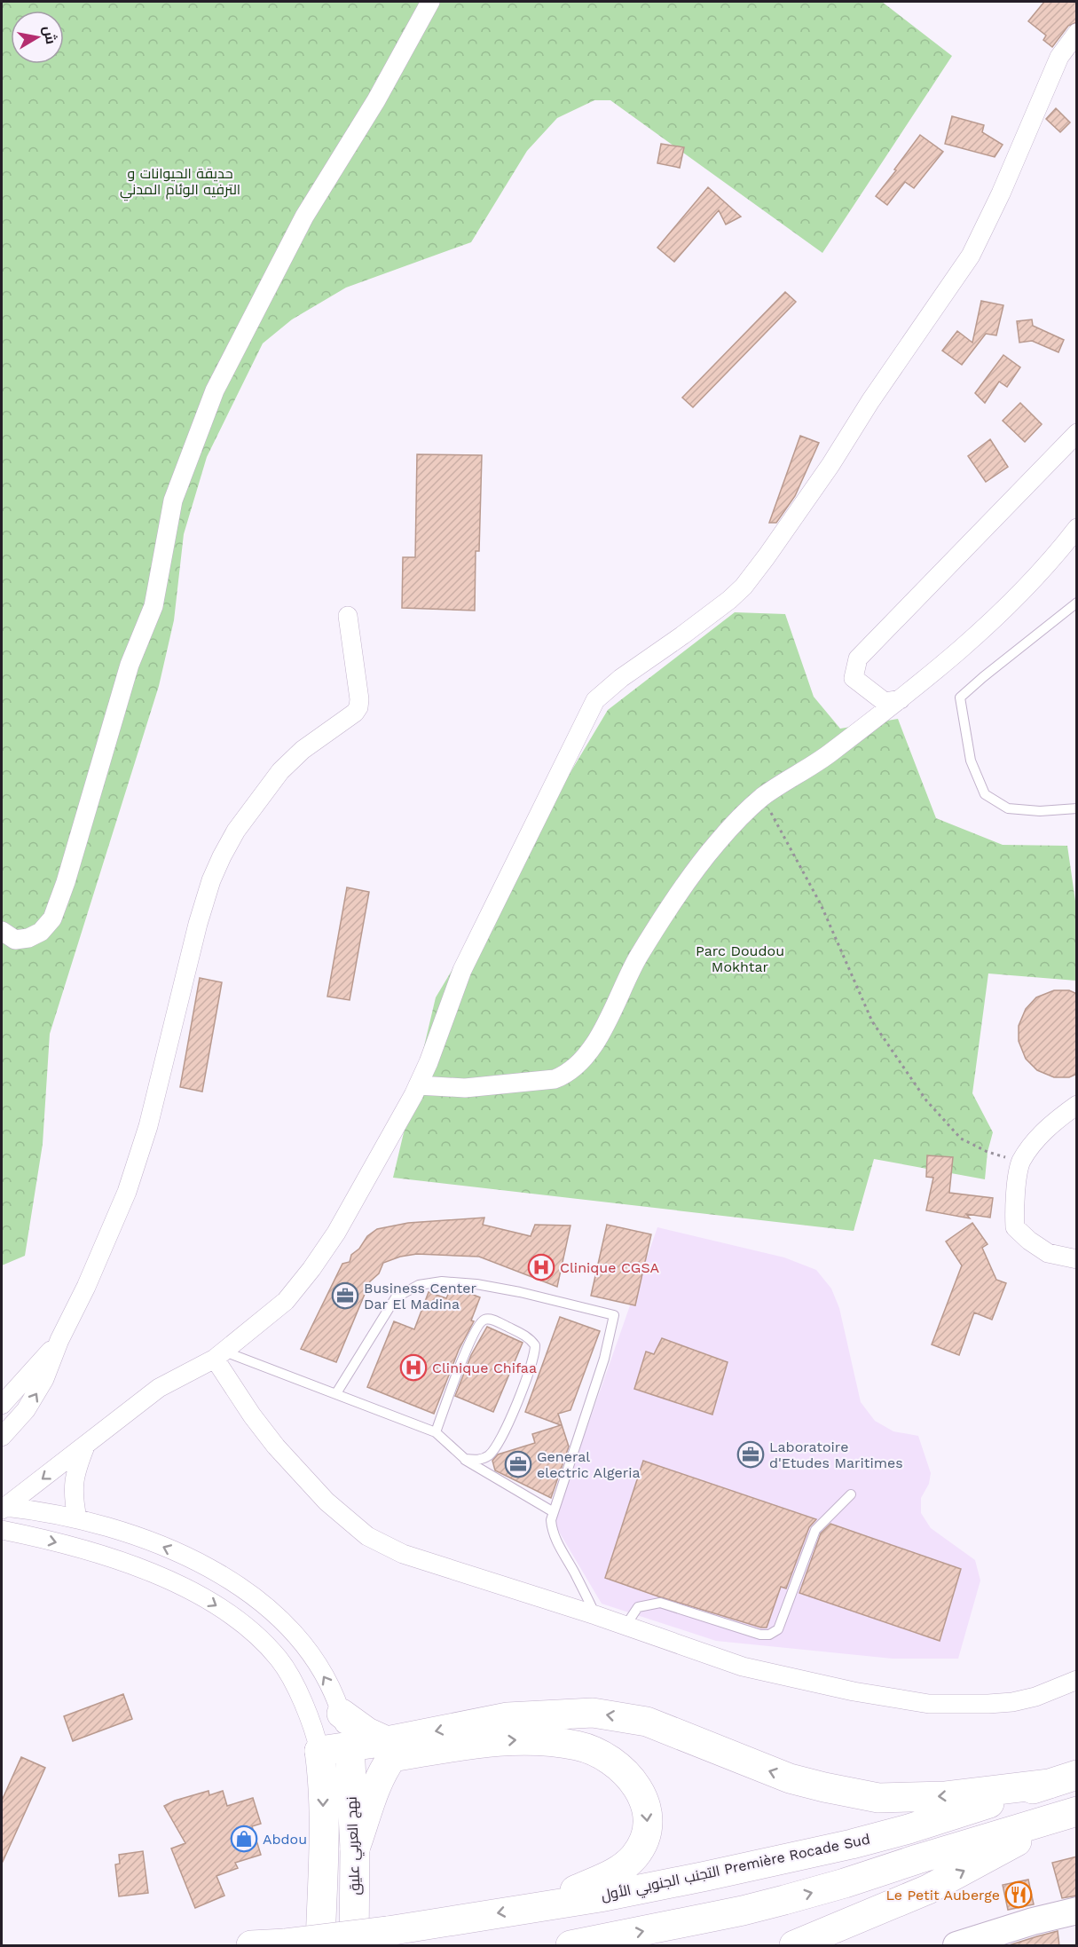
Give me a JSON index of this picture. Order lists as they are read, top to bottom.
{
  "streets": {
    "main road": ["نهج العربي عليق", "التجنب الجنوبي الأول Première Rocade Sud"]
  },
  "parks": ["حديقة الحيوانات و الترفيه الوئام المدني", "Parc Doudou Mokhtar"],
  "places": {
    "hospital": ["Clinique CGSA", "Clinique Chifaa"],
    "office": ["Business Center Dar El Madina", "Laboratoire d'Etudes Maritimes", "General electric Algeria"],
    "shop": ["Abdou"],
    "restaurant": ["Le Petit Auberge"]
  },
  "north": "right"
}
